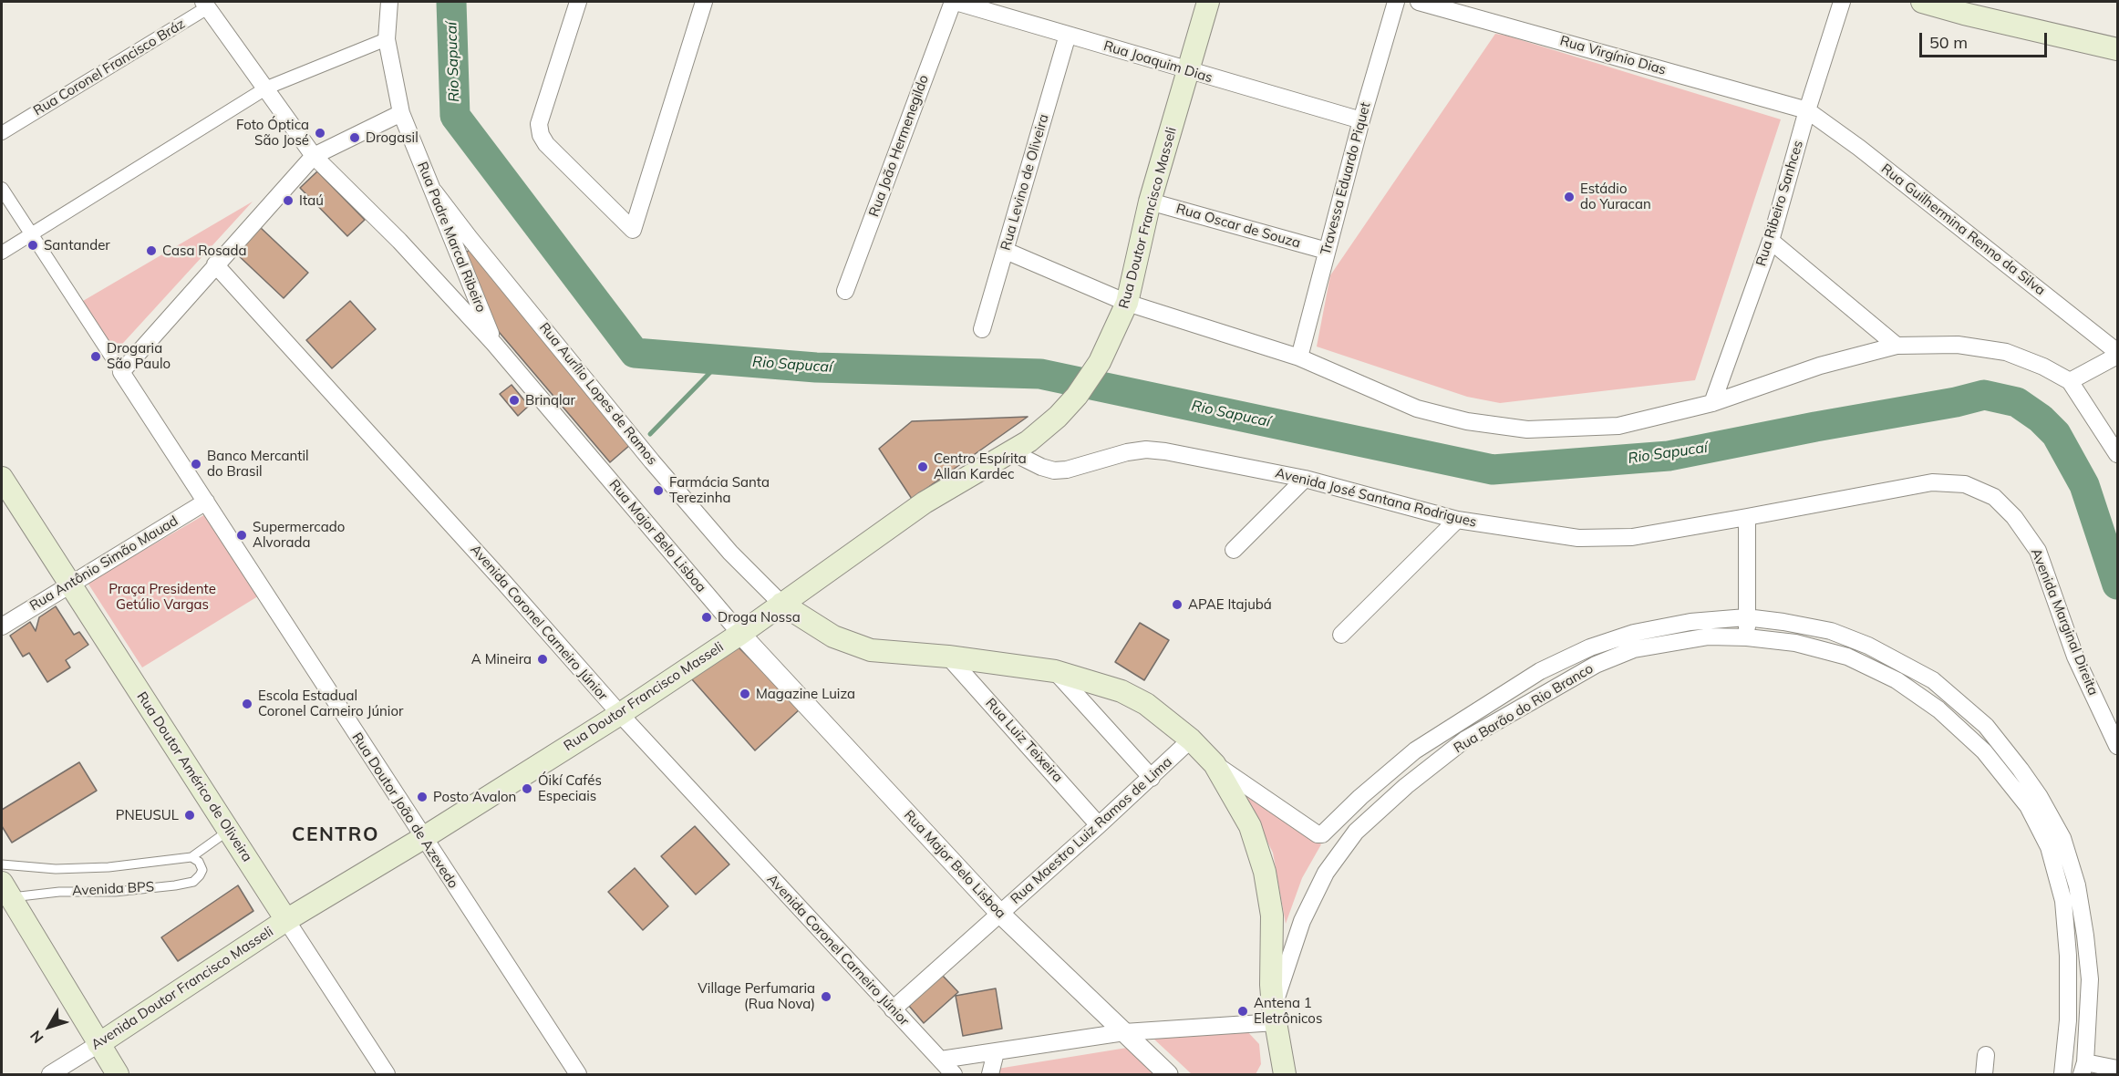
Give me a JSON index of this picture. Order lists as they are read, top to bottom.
{
  "streets": {
    "main road": [
      "Rua Doutor Francisco Masseli",
      "Rua Aurílio Lopes de Ramos",
      "Rua Doutor Américo de Oliveira",
      "Avenida Doutor Francisco Masseli"
    ],
    "street": [
      "Rua Virgínio Dias",
      "Rua Joaquim Dias",
      "Rua Coronel Francisco Bráz",
      "Rua João Hermenegildo",
      "Travessa Eduardo Piquet",
      "Rua Levino de Oliveira",
      "Rua Ribeiro Sanhces",
      "Rua Oscar de Souza",
      "Rua Guilhermina Renno da Silva",
      "Rua Padre Marcal Ribeiro",
      "Avenida José Santana Rodrigues",
      "Rua Major Belo Lisboa",
      "Rua Antônio Simão Mauad",
      "Avenida Marginal Direita",
      "Avenida Coronel Carneiro Júnior",
      "Rua Barão do Rio Branco",
      "Rua Luiz Teixeira",
      "Rua Doutor João de Azevedo",
      "Rua Maestro Luiz Ramos de Lima"
    ],
    "lane": ["Avenida BPS"]
  },
  "crossings": [
    ["Rua Virgínio Dias", "Rua Ribeiro Sanhces"],
    ["Rua Virgínio Dias", "Rua Guilhermina Renno da Silva"],
    ["Rua Joaquim Dias", "Rua João Hermenegildo"],
    ["Rua Joaquim Dias", "Travessa Eduardo Piquet"],
    ["Rua Joaquim Dias", "Rua Levino de Oliveira"],
    ["Rua Joaquim Dias", "Rua Doutor Francisco Masseli"],
    ["Rua Coronel Francisco Bráz", "Rua Major Belo Lisboa"],
    ["Travessa Eduardo Piquet", "Rua Oscar de Souza"],
    ["Rua Ribeiro Sanhces", "Rua Guilhermina Renno da Silva"],
    ["Rua Doutor Francisco Masseli", "Rua Oscar de Souza"],
    ["Rua Doutor Francisco Masseli", "Rua Aurílio Lopes de Ramos"],
    ["Rua Doutor Francisco Masseli", "Avenida José Santana Rodrigues"],
    ["Rua Doutor Francisco Masseli", "Rua Major Belo Lisboa"],
    ["Rua Doutor Francisco Masseli", "Avenida Coronel Carneiro Júnior"],
    ["Rua Doutor Francisco Masseli", "Rua Doutor Américo de Oliveira"],
    ["Rua Doutor Francisco Masseli", "Rua Doutor João de Azevedo"],
    ["Rua Doutor Francisco Masseli", "Avenida Doutor Francisco Masseli"],
    ["Rua Padre Marcal Ribeiro", "Rua Aurílio Lopes de Ramos"],
    ["Rua Padre Marcal Ribeiro", "Rua Major Belo Lisboa"],
    ["Rua Aurílio Lopes de Ramos", "Rua Barão do Rio Branco"],
    ["Rua Aurílio Lopes de Ramos", "Rua Luiz Teixeira"],
    ["Rua Aurílio Lopes de Ramos", "Rua Maestro Luiz Ramos de Lima"],
    ["Avenida José Santana Rodrigues", "Avenida Marginal Direita"],
    ["Rua Major Belo Lisboa", "Rua Maestro Luiz Ramos de Lima"],
    ["Rua Antônio Simão Mauad", "Rua Doutor Américo de Oliveira"],
    ["Rua Antônio Simão Mauad", "Rua Doutor João de Azevedo"],
    ["Avenida Coronel Carneiro Júnior", "Rua Maestro Luiz Ramos de Lima"],
    ["Rua Luiz Teixeira", "Rua Maestro Luiz Ramos de Lima"],
    ["Rua Doutor Américo de Oliveira", "Avenida BPS"],
    ["Rua Doutor Américo de Oliveira", "Avenida Doutor Francisco Masseli"]
  ],
  "districts": ["CENTRO"],
  "water": ["Rio Sapucaí"],
  "parks": ["Praça Presidente Getúlio Vargas"],
  "places": [
    "Foto Óptica São José",
    "Drogasil",
    "Estádio do Yuracan",
    "Itaú",
    "Santander",
    "Casa Rosada",
    "Drogaria São Paulo",
    "Brinqlar",
    "Banco Mercantil do Brasil",
    "Centro Espírita Allan Kardec",
    "Farmácia Santa Terezinha",
    "Supermercado Alvorada",
    "APAE Itajubá",
    "Droga Nossa",
    "A Mineira",
    "Magazine Luiza",
    "Escola Estadual Coronel Carneiro Júnior",
    "Óikí Cafés Especiais",
    "Posto Avalon",
    "PNEUSUL",
    "Village Perfumaria (Rua Nova)",
    "Antena 1 Eletrônicos"
  ],
  "scale_bar": "50 m",
  "north": "bottom left"
}
